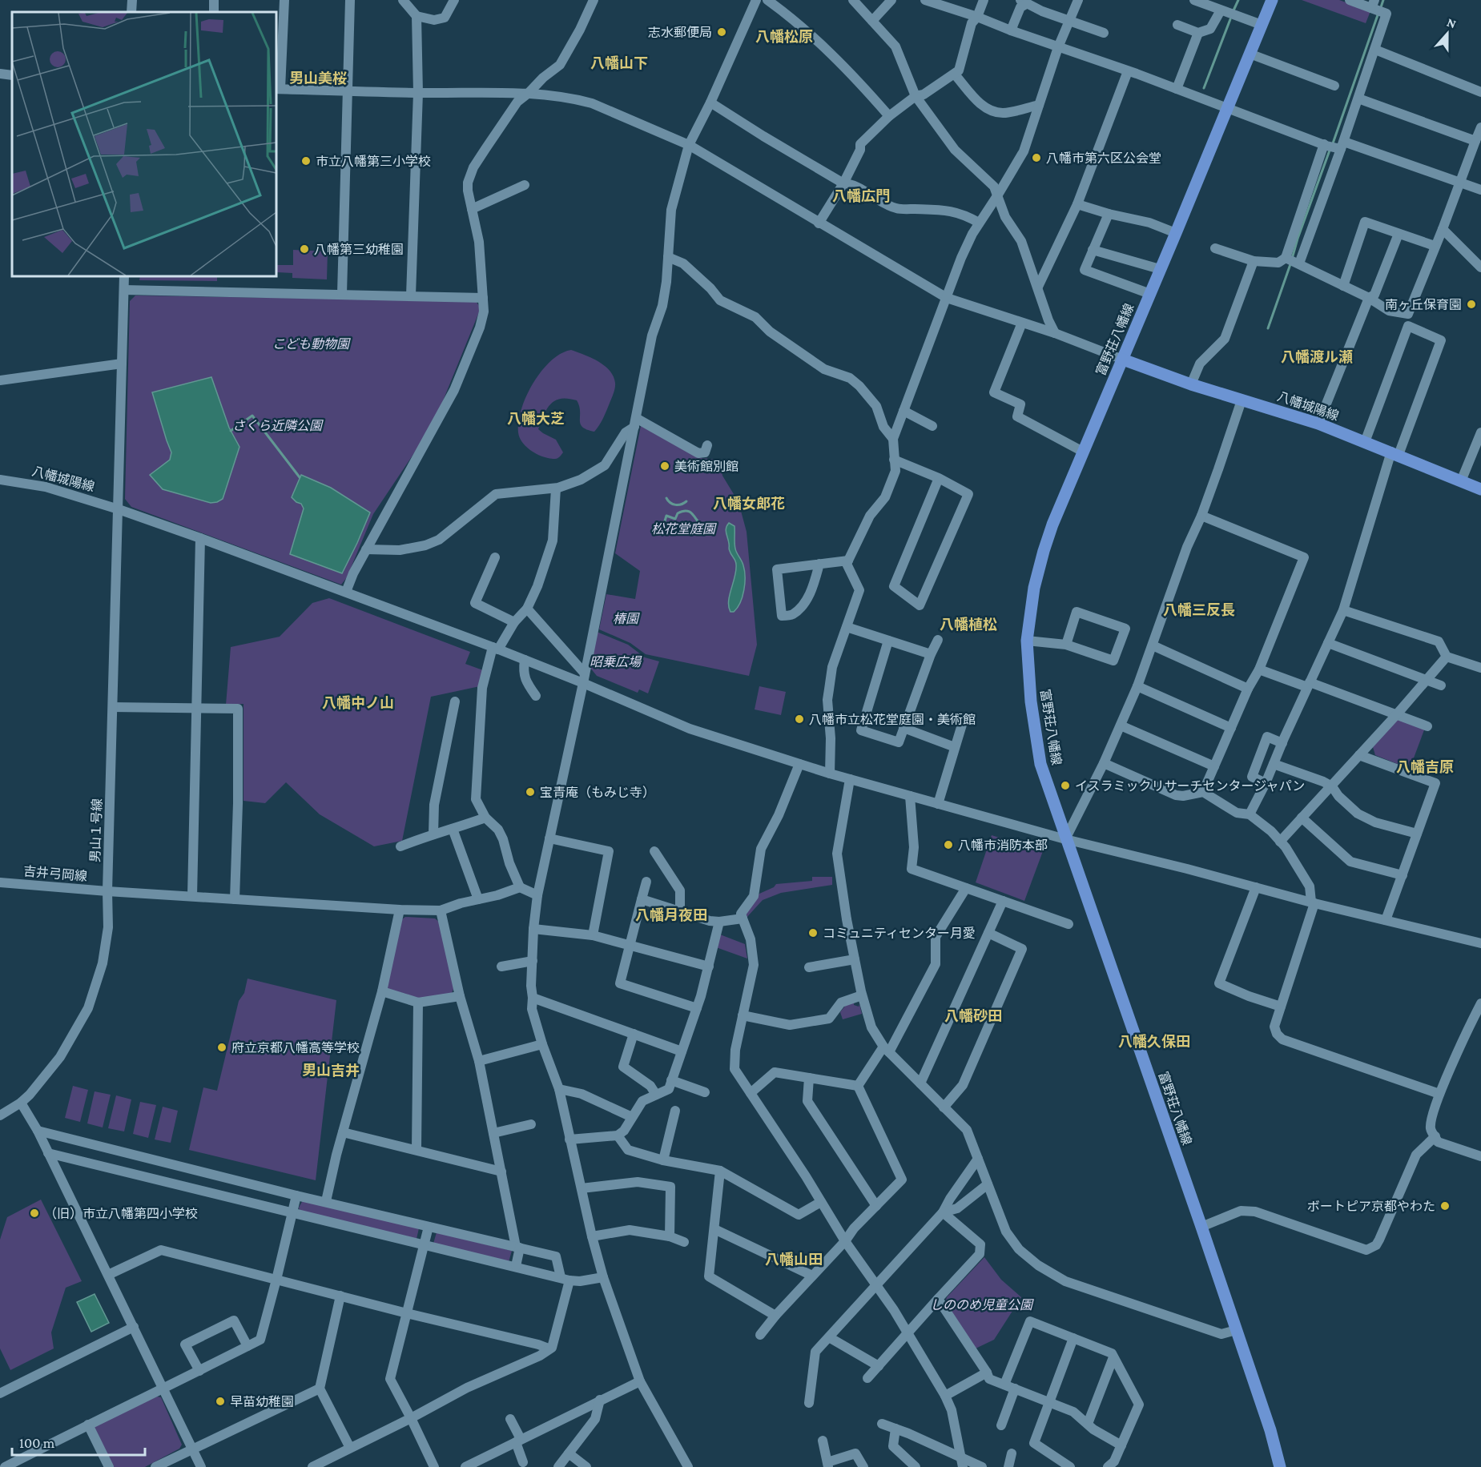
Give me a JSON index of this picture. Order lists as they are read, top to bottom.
{
  "streets": {
    "main road": ["富野荘八幡線", "八幡城陽線"],
    "street": ["男山１号線", "吉井弓岡線"]
  },
  "crossings": [
    ["富野荘八幡線", "八幡城陽線"],
    ["八幡城陽線", "男山１号線"],
    ["男山１号線", "吉井弓岡線"]
  ],
  "districts": [
    "八幡松原",
    "八幡山下",
    "男山美桜",
    "八幡広門",
    "八幡渡ル瀬",
    "八幡大芝",
    "八幡女郎花",
    "八幡三反長",
    "八幡植松",
    "八幡中ノ山",
    "八幡吉原",
    "八幡月夜田",
    "八幡砂田",
    "八幡久保田",
    "男山吉井",
    "八幡山田"
  ],
  "parks": [
    "こども動物園",
    "さくら近隣公園",
    "松花堂庭園",
    "椿園",
    "昭乗広場",
    "しののめ児童公園"
  ],
  "places": [
    "志水郵便局",
    "八幡市第六区公会堂",
    "市立八幡第三小学校",
    "八幡第三幼稚園",
    "南ヶ丘保育園",
    "美術館別館",
    "八幡市立松花堂庭園・美術館",
    "イスラミックリサーチセンタージャパン",
    "宝青庵（もみじ寺）",
    "八幡市消防本部",
    "コミュニティセンター月愛",
    "府立京都八幡高等学校",
    "ボートピア京都やわた",
    "（旧）市立八幡第四小学校",
    "早苗幼稚園"
  ],
  "scale_bar": "100 m",
  "north": "top"
}
